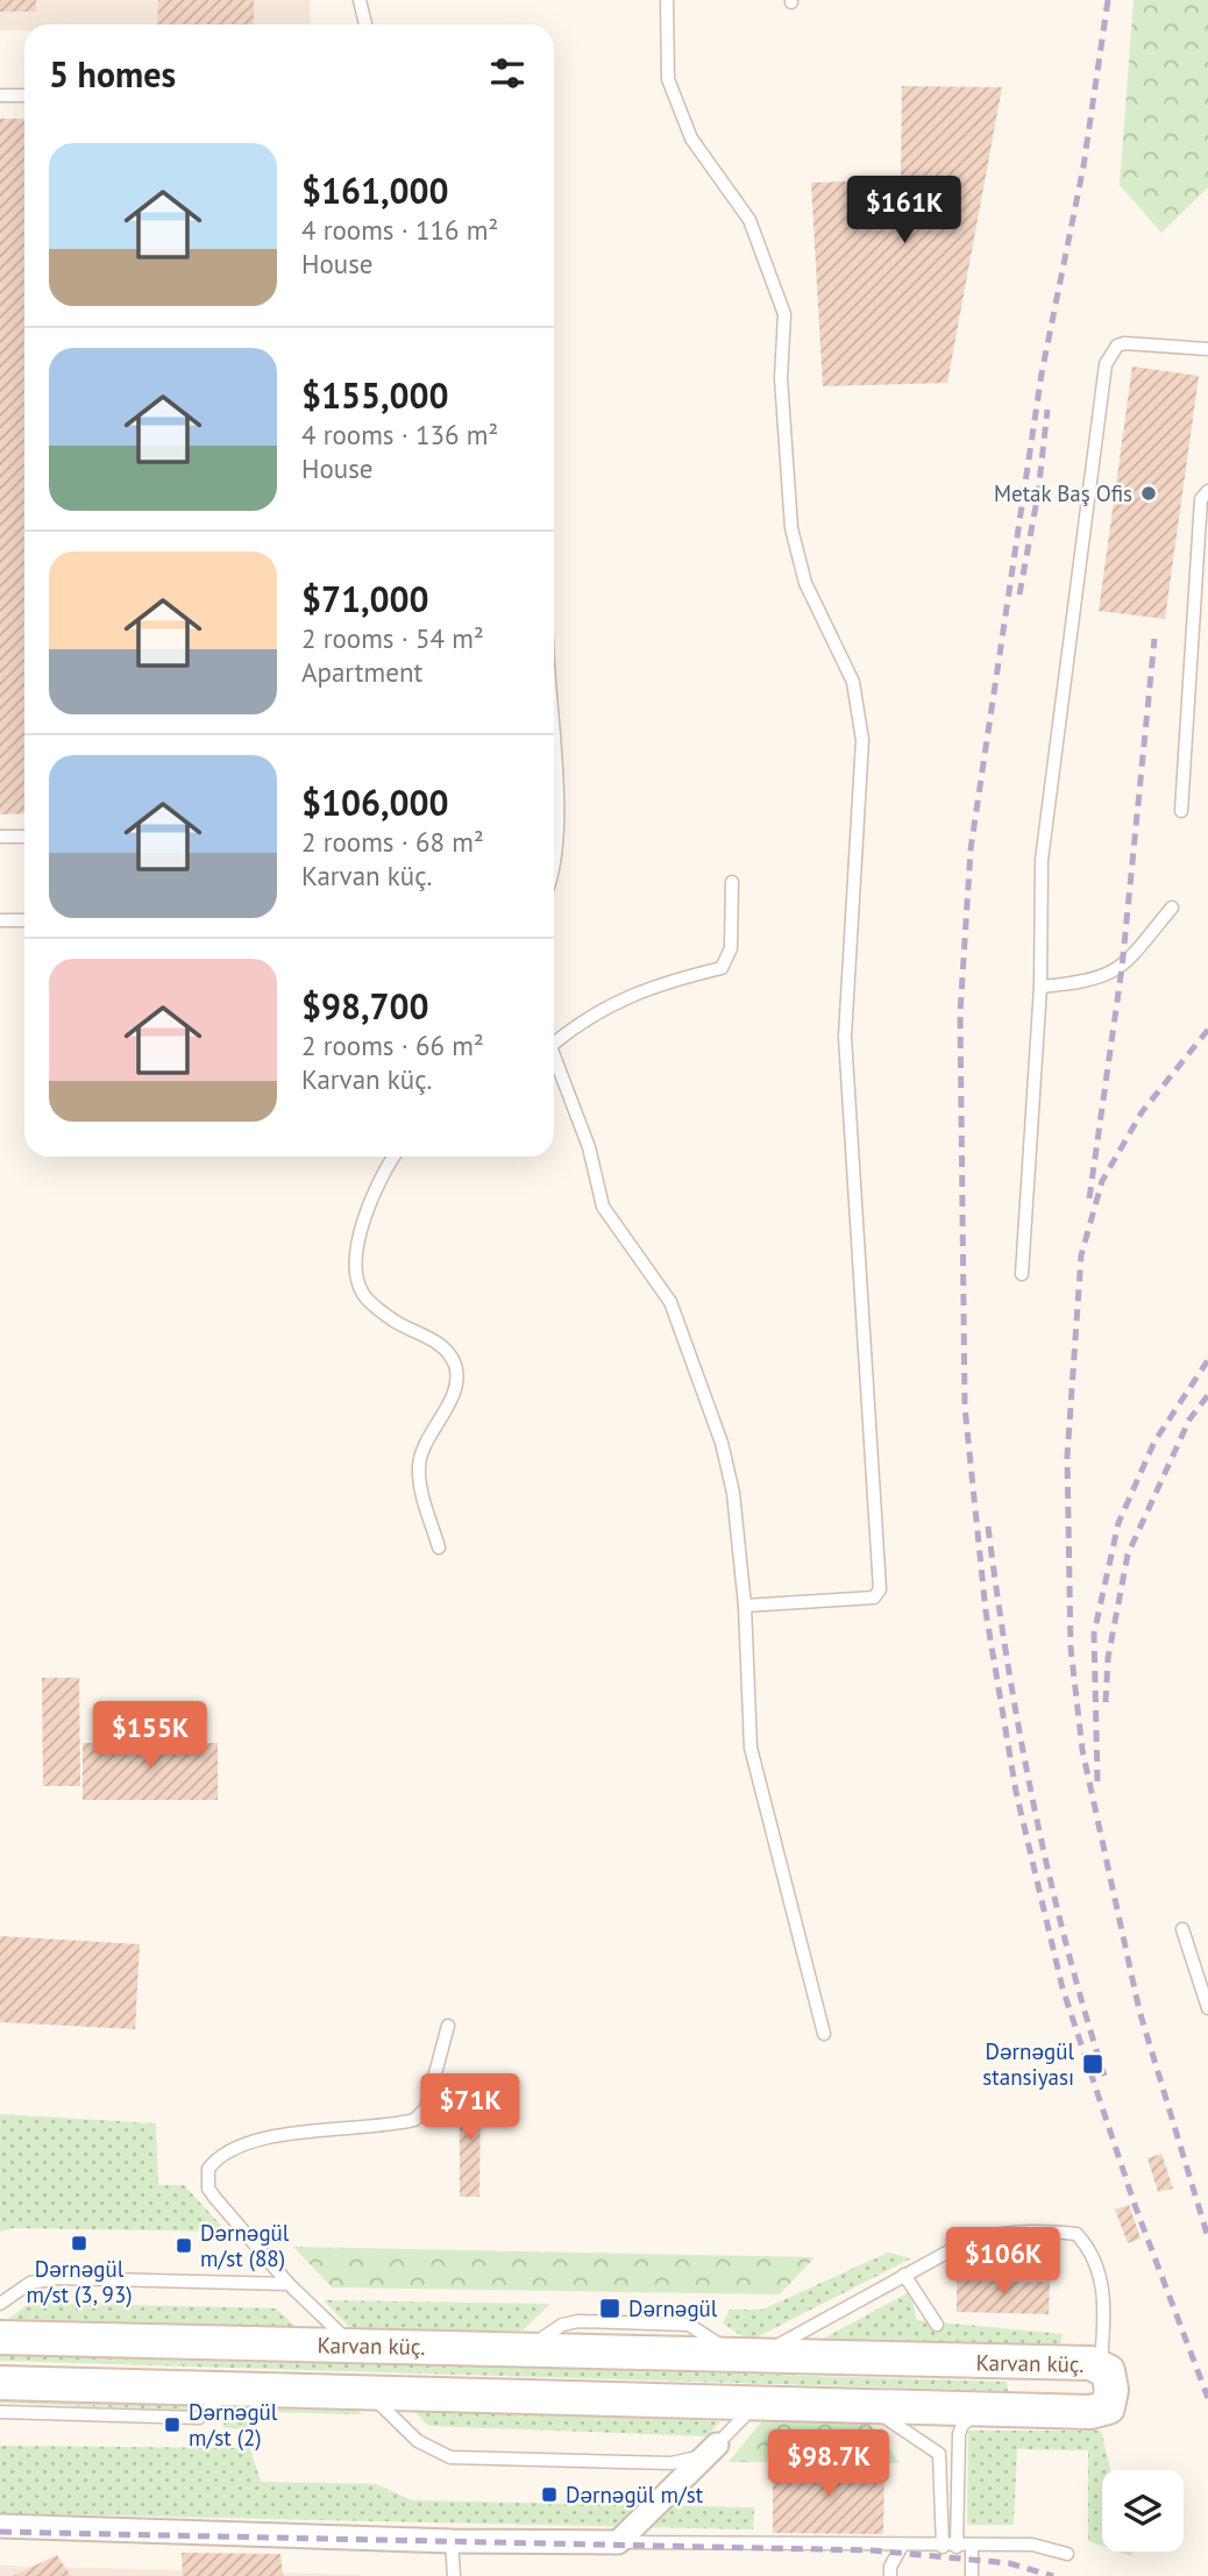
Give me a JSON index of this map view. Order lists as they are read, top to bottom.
{
  "streets": {
    "street": ["Karvan küç."]
  },
  "places": {
    "other": ["Metak Baş Ofis"],
    "transit": [
      "Dərnəgül stansiyası",
      "Dərnəgül m/st (3, 93)",
      "Dərnəgül m/st (88)",
      "Dərnəgül",
      "Dərnəgül m/st (2)",
      "Dərnəgül m/st"
    ]
  },
  "page": {
    "heading": "5 homes",
    "list": [
      {
        "name": "$161,000",
        "note": "4 rooms · 116 m² · House"
      },
      {
        "name": "$155,000",
        "note": "4 rooms · 136 m² · House"
      },
      {
        "name": "$71,000",
        "note": "2 rooms · 54 m² · Apartment"
      },
      {
        "name": "$106,000",
        "note": "2 rooms · 68 m² · Karvan küç."
      },
      {
        "name": "$98,700",
        "note": "2 rooms · 66 m² · Karvan küç."
      }
    ],
    "price": [
      "$161K",
      "$155K",
      "$71K",
      "$106K",
      "$98.7K"
    ]
  }
}
